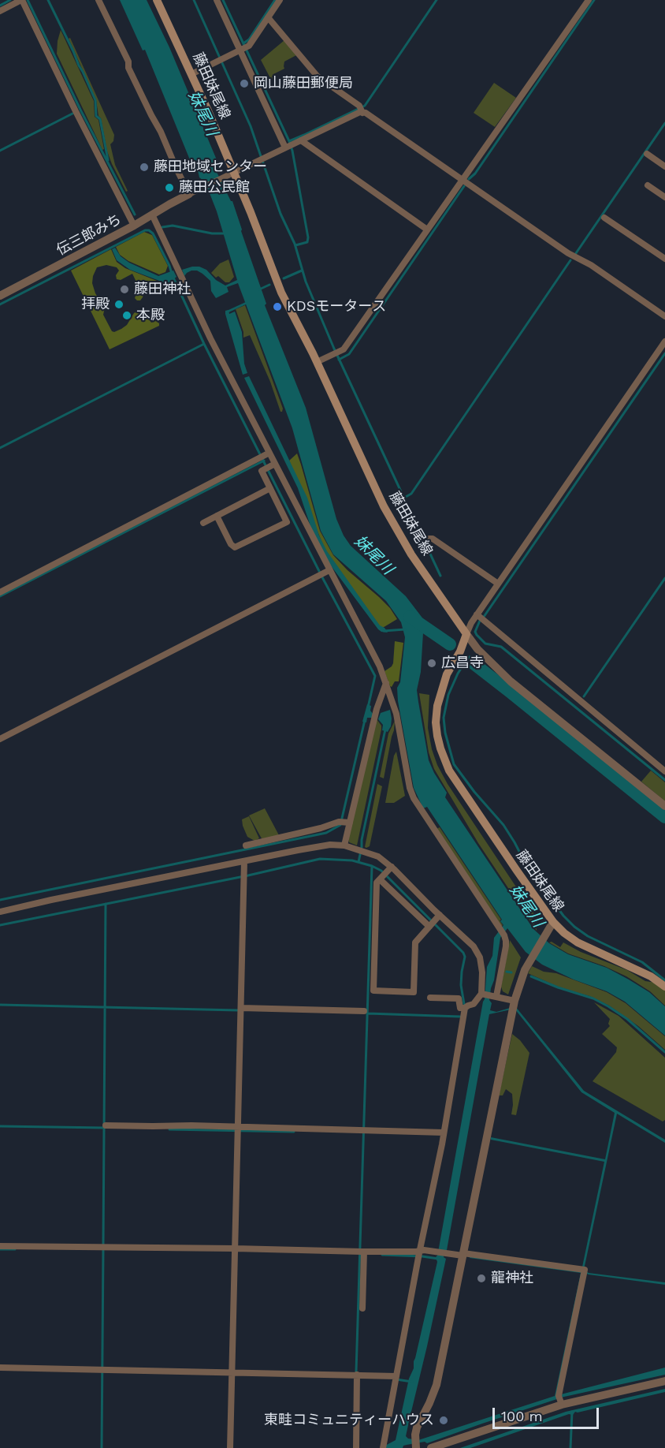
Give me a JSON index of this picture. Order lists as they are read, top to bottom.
{
  "streets": {
    "main road": ["藤田妹尾線"],
    "street": ["伝三郎みち"]
  },
  "water": ["妹尾川"],
  "places": [
    "岡山藤田郵便局",
    "藤田地域センター",
    "藤田公民館",
    "藤田神社",
    "拝殿",
    "KDSモータース",
    "本殿",
    "広昌寺",
    "龍神社",
    "東畦コミュニティーハウス"
  ],
  "scale_bar": "100 m"
}
